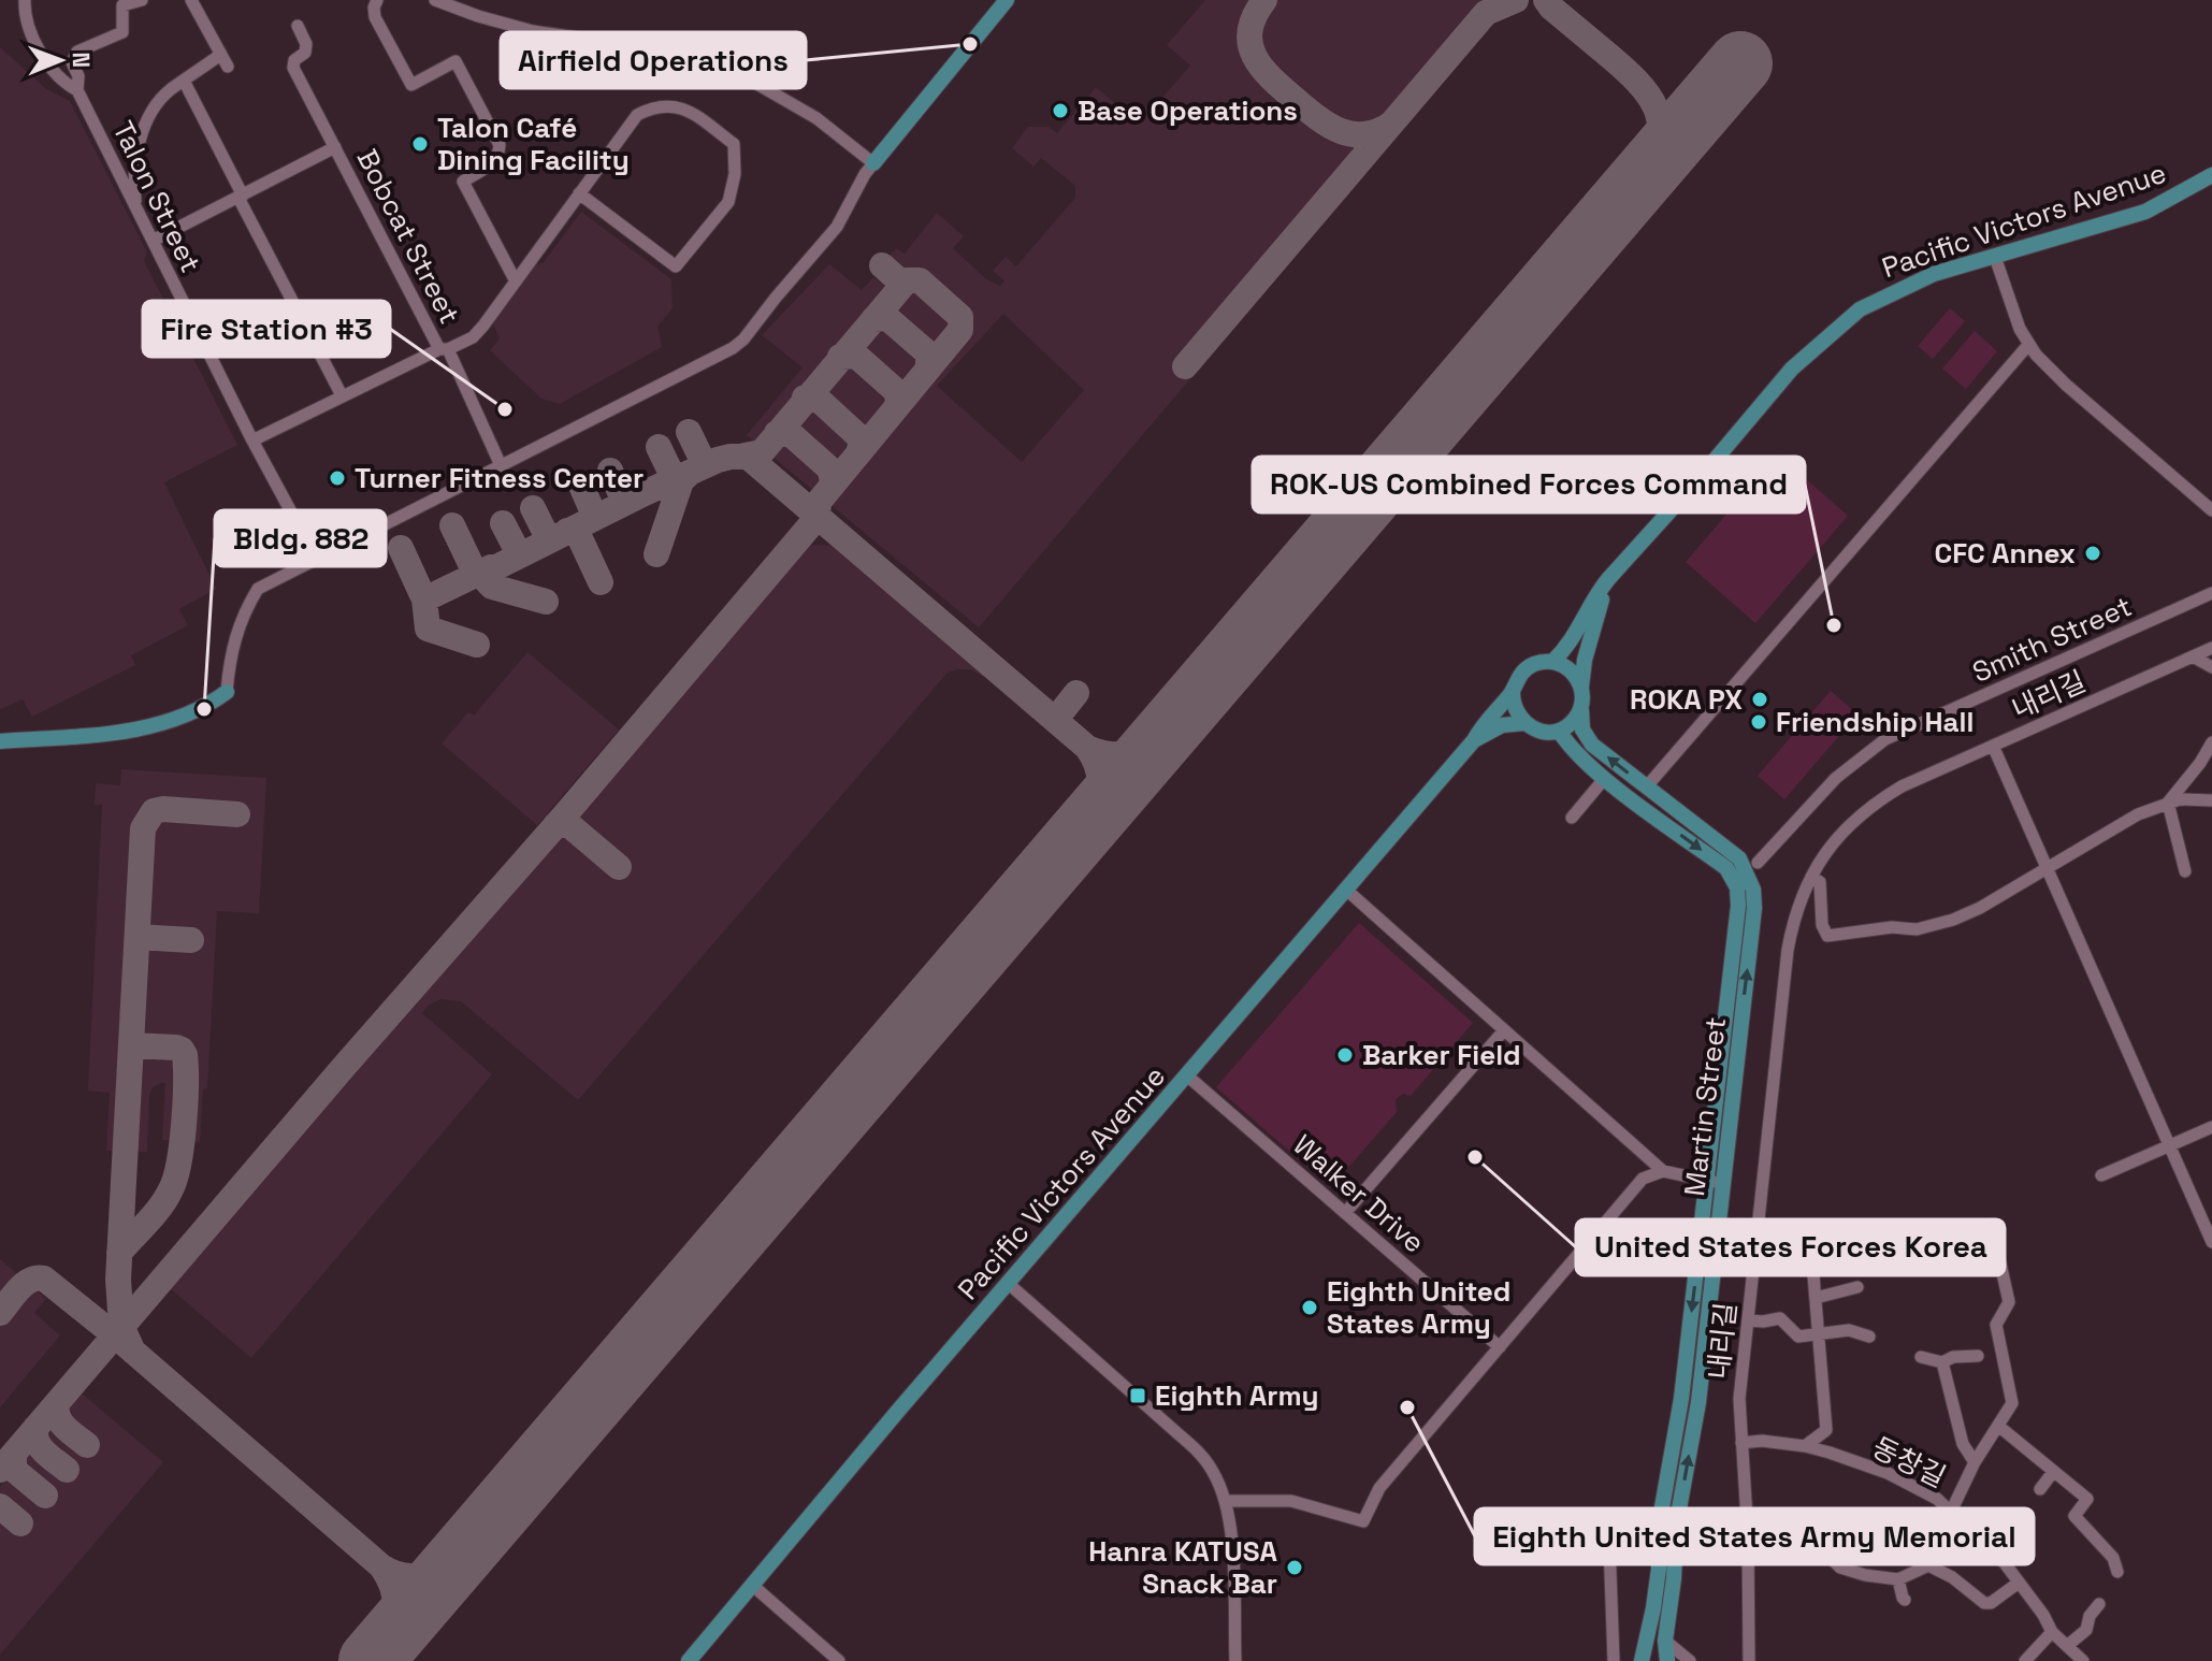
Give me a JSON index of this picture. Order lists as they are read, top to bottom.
{
  "streets": {
    "main road": ["Pacific Victors Avenue", "Martin Street"],
    "street": [
      "Talon Street",
      "Bobcat Street",
      "Smith Street",
      "내리길",
      "Walker Drive",
      "동창길"
    ]
  },
  "crossings": [
    ["Pacific Victors Avenue", "Martin Street"],
    ["Pacific Victors Avenue", "Walker Drive"],
    ["내리길", "동창길"]
  ],
  "places": {
    "other": [
      "Airfield Operations",
      "Base Operations",
      "Talon Café Dining Facility",
      "Fire Station #3",
      "Turner Fitness Center",
      "CFC Annex",
      "ROK-US Combined Forces Command",
      "ROKA PX",
      "Bldg. 882",
      "Friendship Hall",
      "Barker Field",
      "United States Forces Korea",
      "Eighth United States Army",
      "Eighth United States Army Memorial",
      "Hanra KATUSA Snack Bar"
    ],
    "transit": ["Eighth Army"]
  },
  "north": "right"
}
